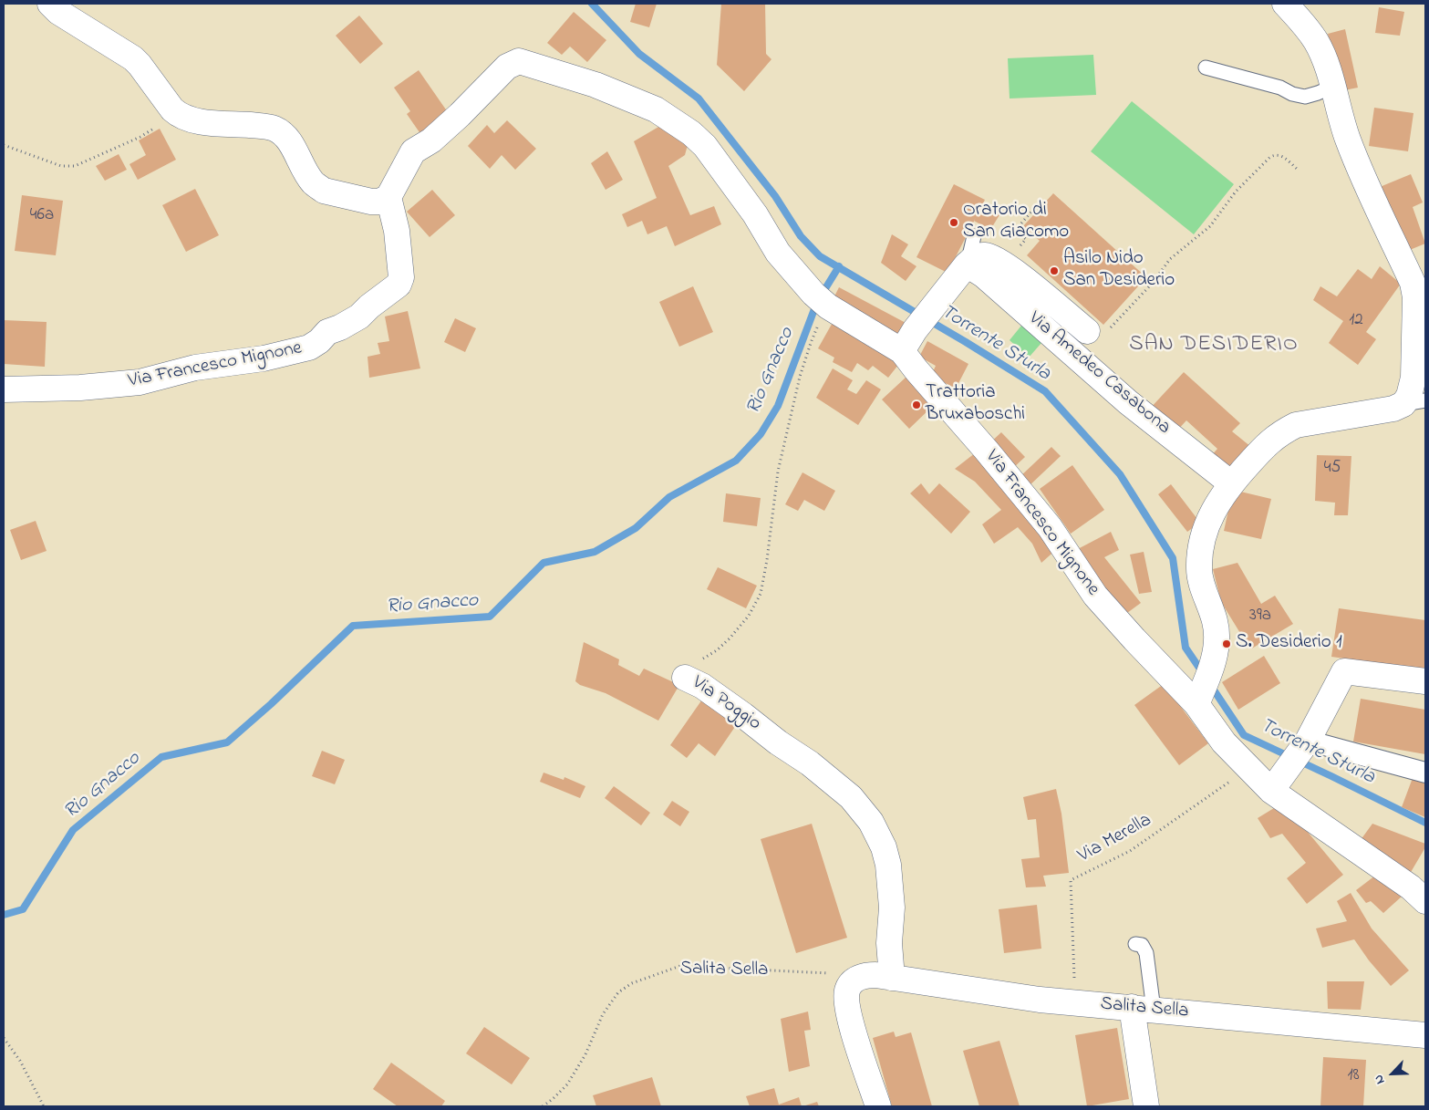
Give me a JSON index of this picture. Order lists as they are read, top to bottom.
{
  "streets": {
    "street": [
      "Via Francesco Mignone",
      "Via Amedeo Casabona",
      "Via Poggio",
      "Salita Sella"
    ],
    "path": ["Via Merella"]
  },
  "crossings": [
    ["Via Francesco Mignone", "Via Amedeo Casabona"],
    ["Via Francesco Mignone", "Via Poggio"],
    ["Via Poggio", "Salita Sella"]
  ],
  "districts": ["SAN DESIDERIO"],
  "water": ["Torrente Sturla", "Rio Gnacco"],
  "places": [
    "Oratorio di San Giacomo",
    "Asilo Nido San Desiderio",
    "Trattoria Bruxaboschi",
    "S. Desiderio 1"
  ],
  "house_numbers": [
    "46a",
    "12",
    "45",
    "39a",
    "18"
  ],
  "north": "bottom left"
}
